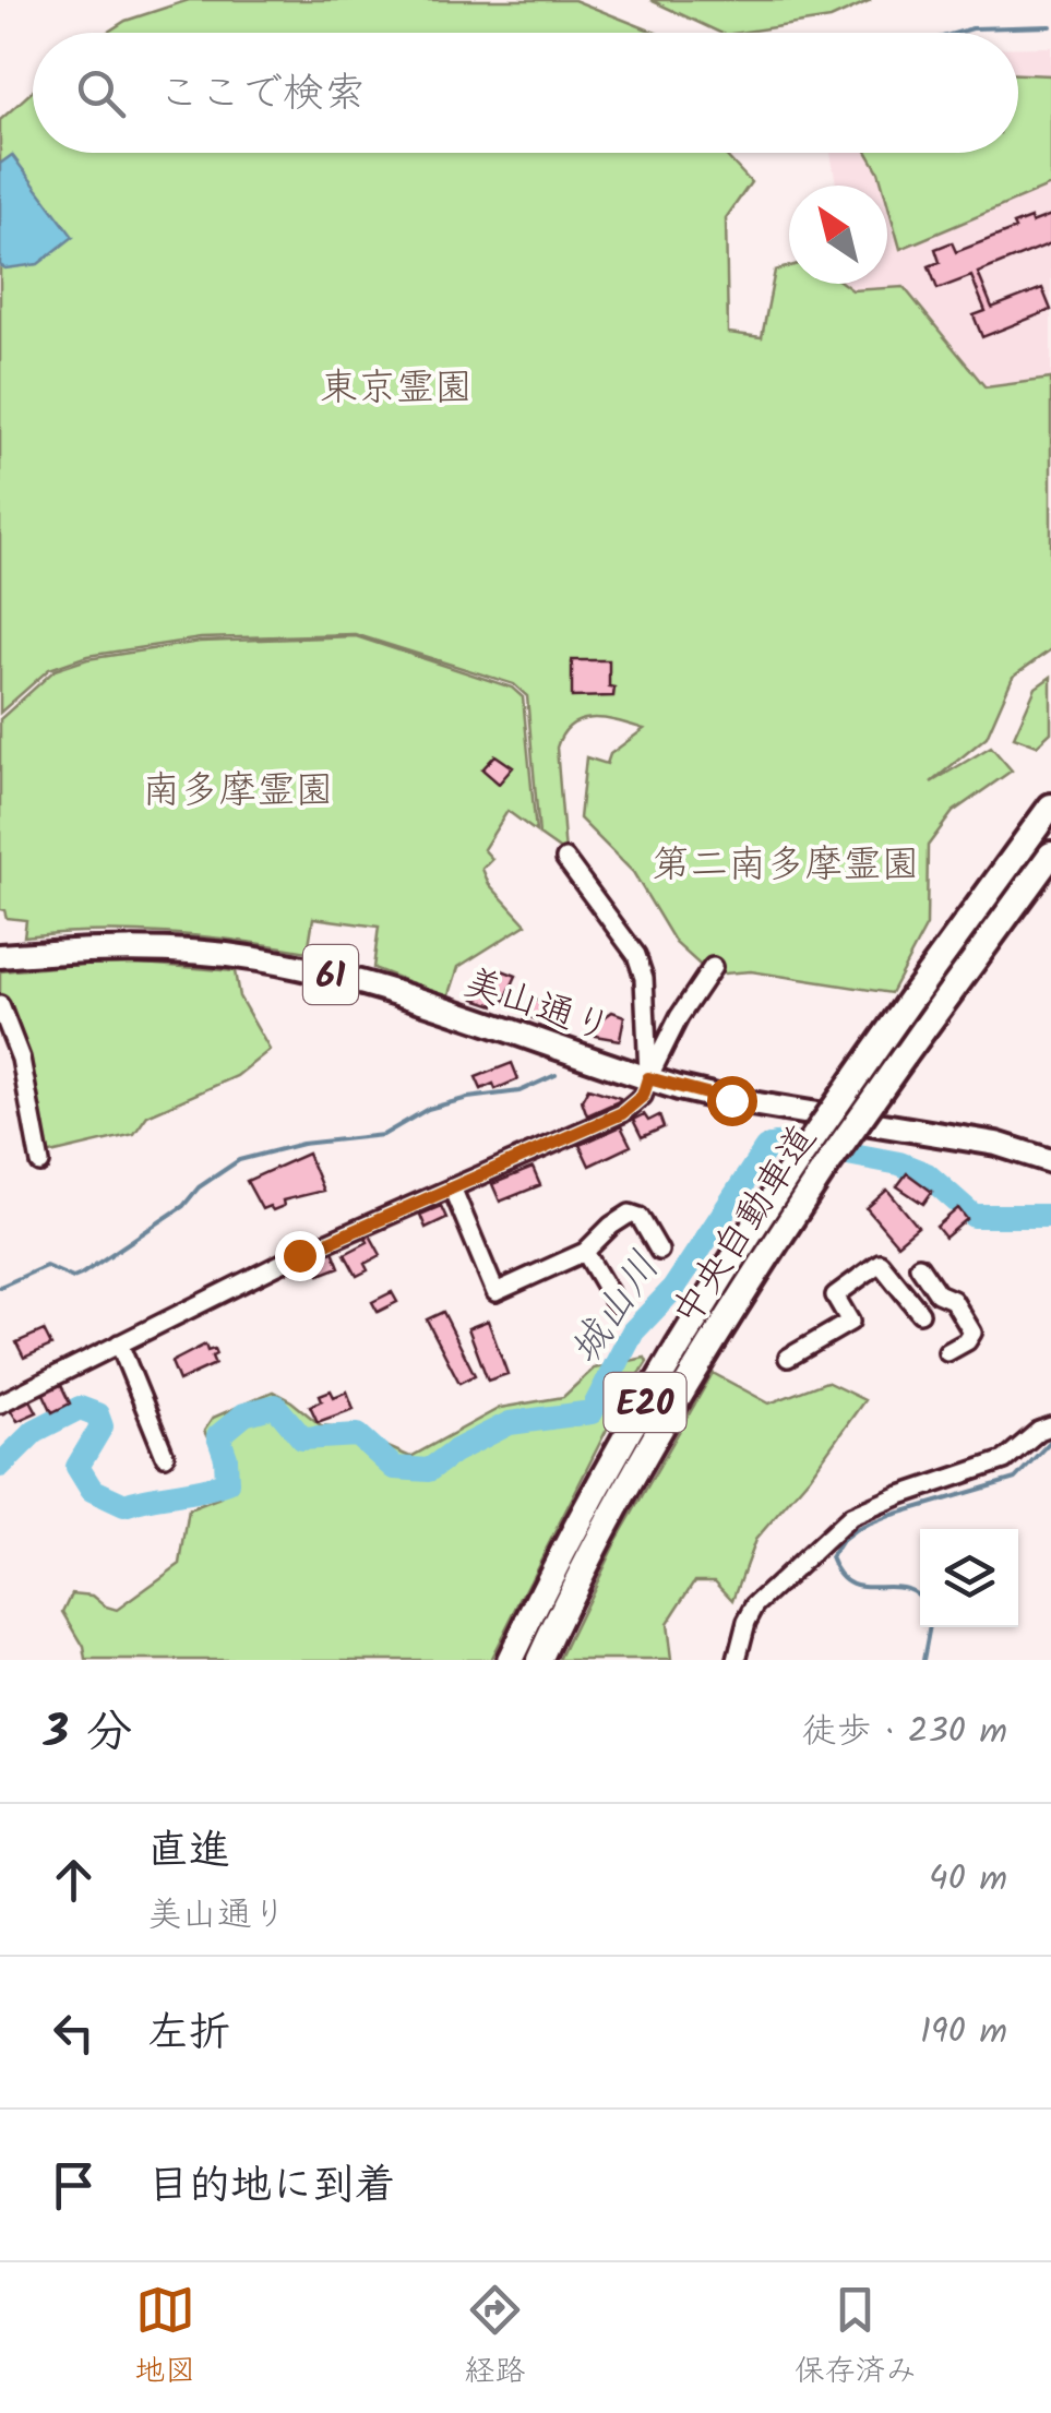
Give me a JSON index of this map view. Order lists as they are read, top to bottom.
{
  "streets": {
    "highway": ["中央自動車道", "E20"],
    "main road": ["61", "美山通り"]
  },
  "water": ["城山川"],
  "parks": ["東京霊園", "南多摩霊園", "第二南多摩霊園"],
  "north": "top left",
  "page": {
    "search": "ここで検索",
    "heading": ["3 分", "徒歩 · 230 m"],
    "list": [
      ["直進", "美山通り", "40 m"],
      ["左折", "190 m"],
      "目的地に到着"
    ],
    "nav": ["地図", "経路", "保存済み"]
  }
}
